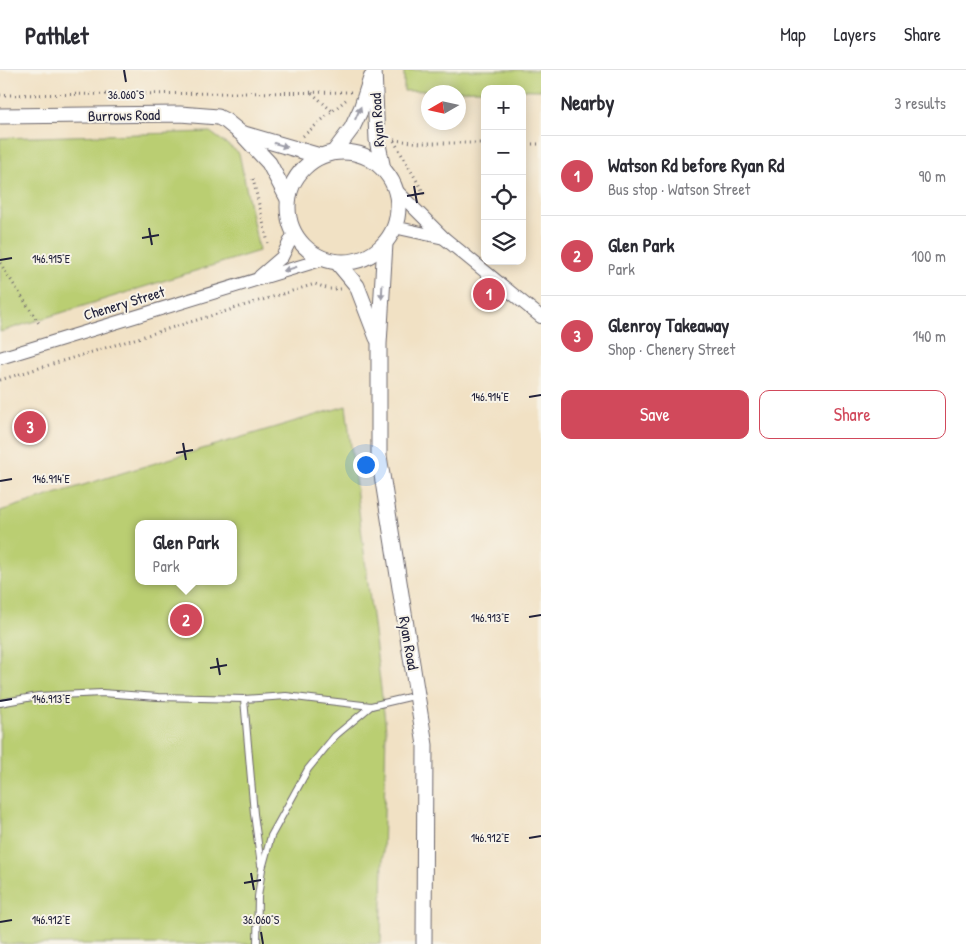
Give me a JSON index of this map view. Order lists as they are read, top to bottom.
{
  "streets": {
    "street": ["Burrows Road", "Ryan Road", "Chenery Street"]
  },
  "crossings": [
    ["Burrows Road", "Ryan Road"],
    ["Burrows Road", "Chenery Street"],
    ["Ryan Road", "Chenery Street"]
  ],
  "north": "left",
  "page": {
    "header": "Pathlet",
    "nav": ["Map", "Layers", "Share"],
    "heading": ["Nearby", "3 results"],
    "map_buttons": ["+", "−"],
    "list": [
      {
        "mark": "1",
        "name": "Watson Rd before Ryan Rd",
        "note": "Bus stop · Watson Street",
        "value": "90 m"
      },
      {
        "mark": "2",
        "name": "Glen Park",
        "note": "Park",
        "value": "100 m"
      },
      {
        "mark": "3",
        "name": "Glenroy Takeaway",
        "note": "Shop · Chenery Street",
        "value": "140 m"
      }
    ],
    "pins": ["1", "3", "2"],
    "buttons": ["Save", "Share"],
    "popup": ["Glen Park", "Park"]
  },
  "coordinates": [
    "36.060°S",
    "146.915°E",
    "146.914°E",
    "146.913°E",
    "146.912°E"
  ]
}
